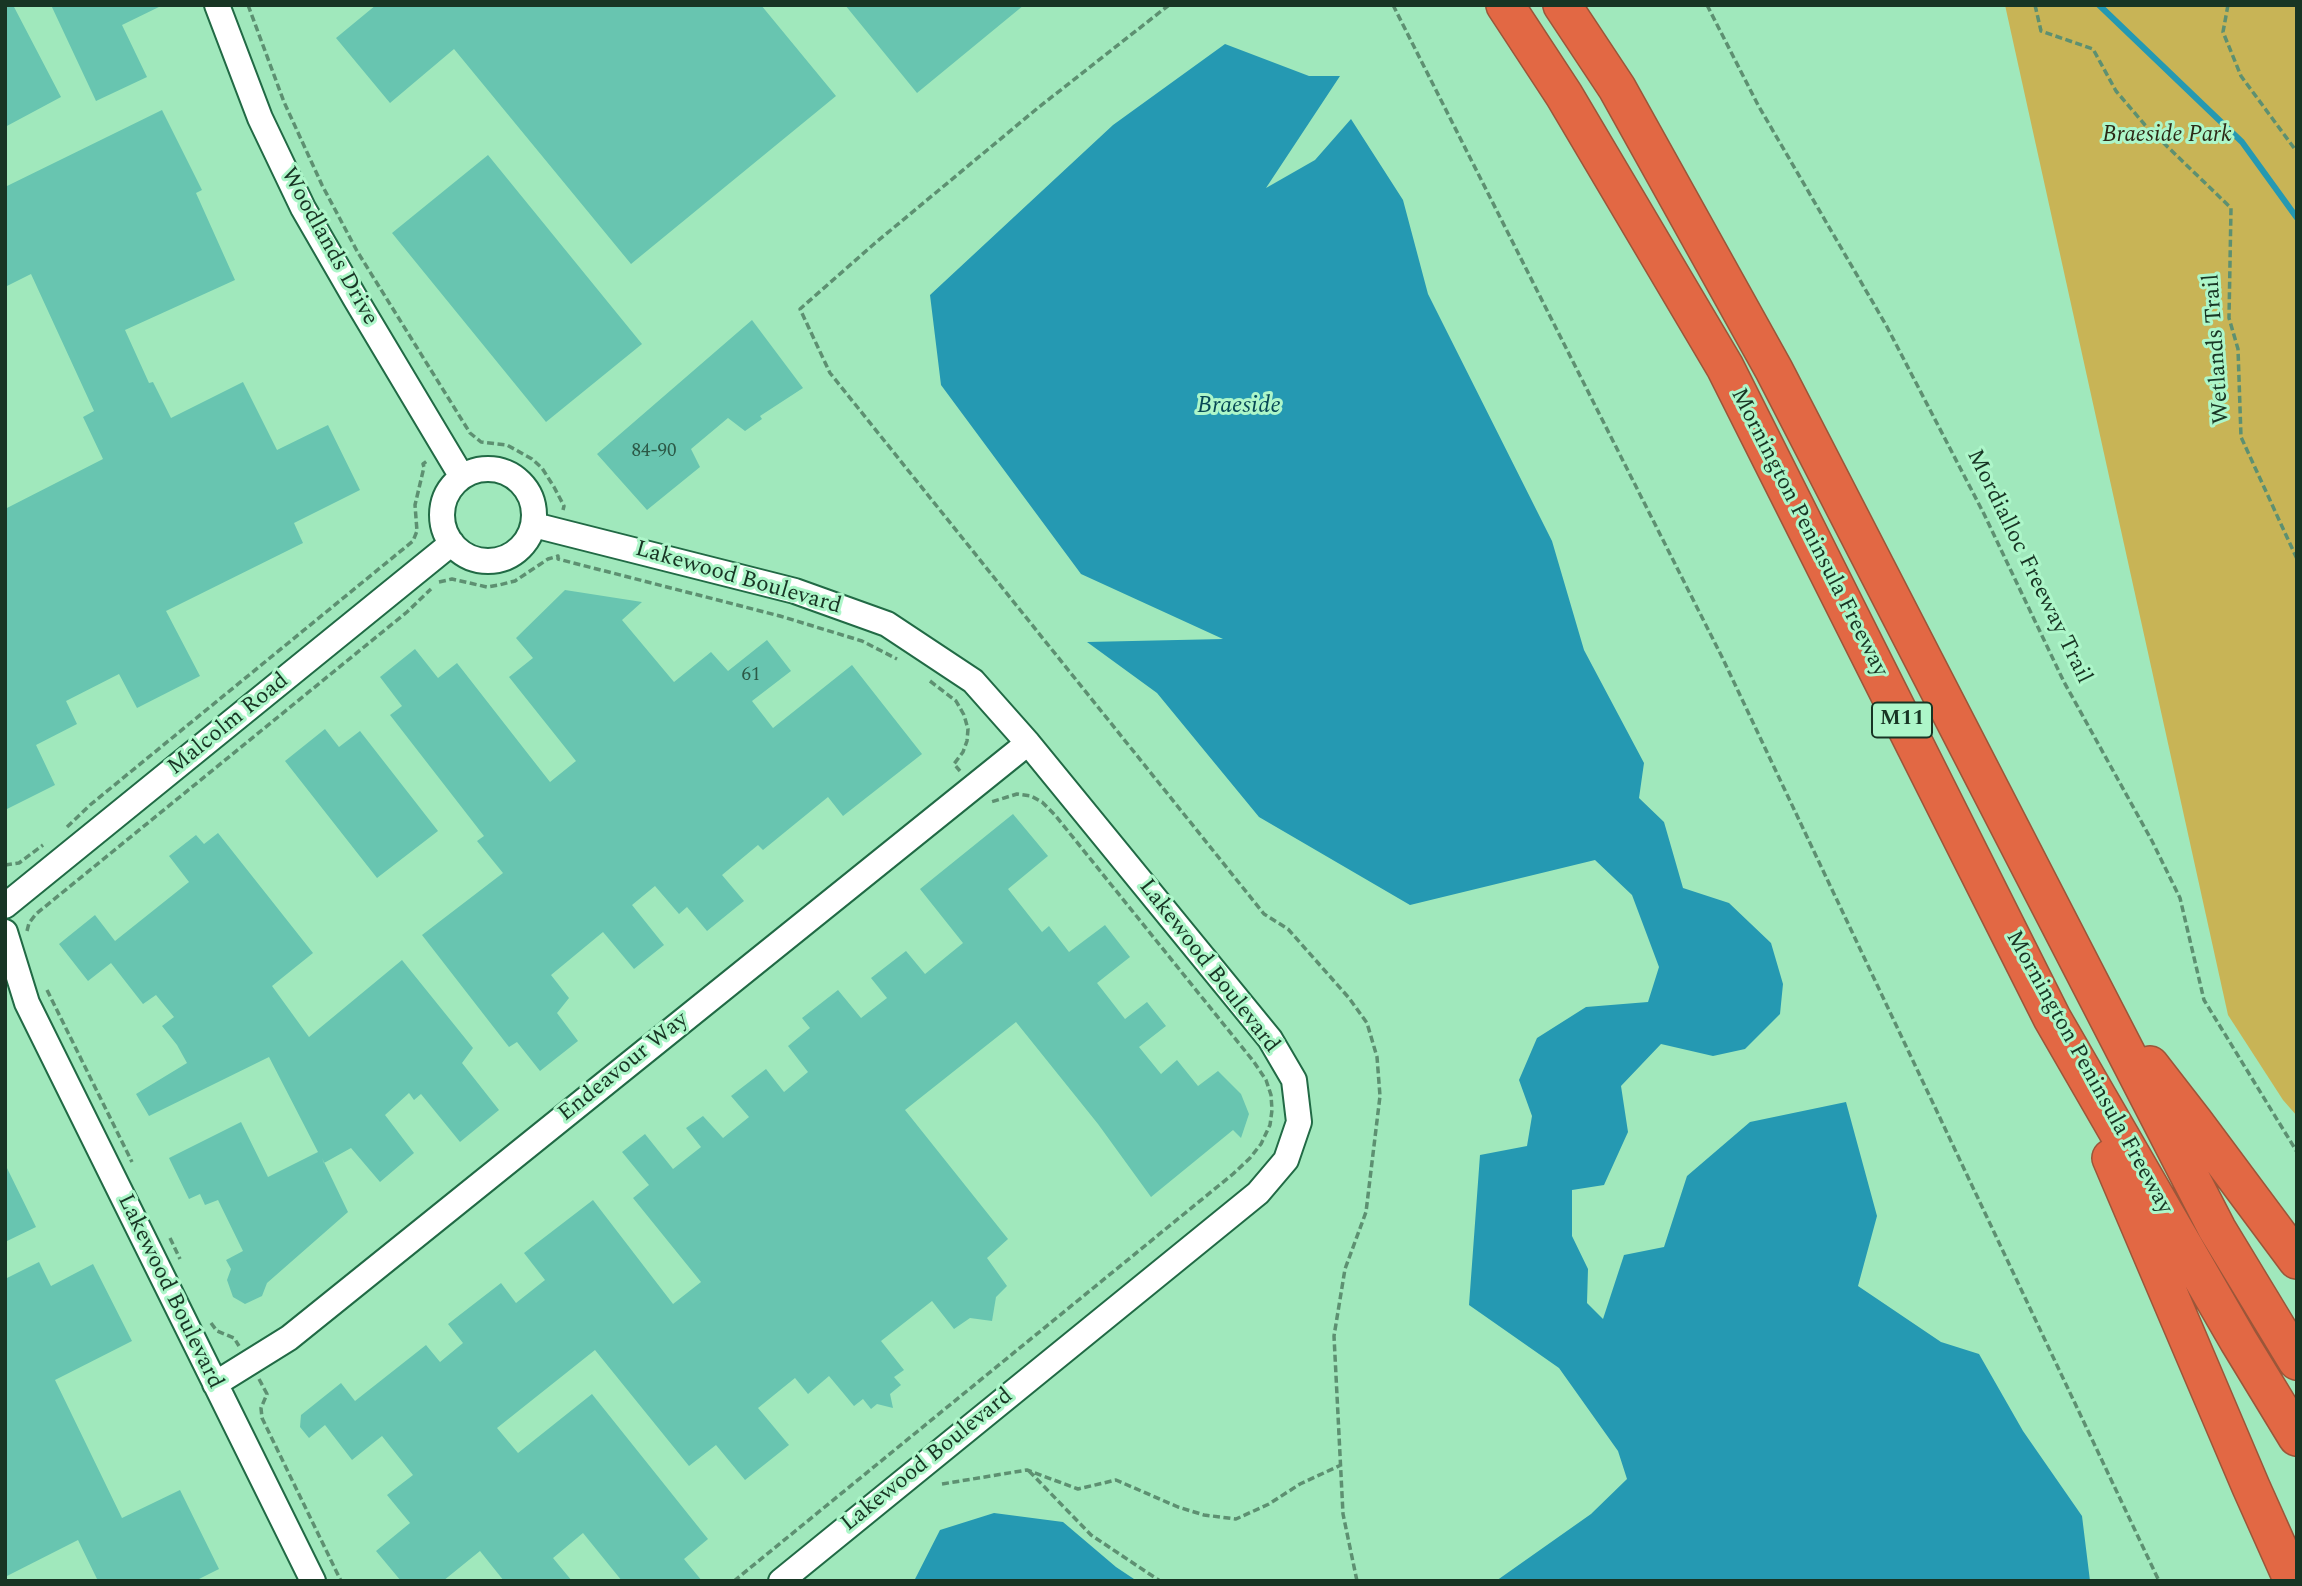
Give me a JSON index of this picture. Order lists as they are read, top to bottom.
{
  "streets": {
    "highway": ["Mornington Peninsula Freeway", "M11"],
    "street": [
      "Woodlands Drive",
      "Lakewood Boulevard",
      "Malcolm Road",
      "Endeavour Way"
    ],
    "path": ["Wetlands Trail", "Mordialloc Freeway Trail"]
  },
  "crossings": [
    ["Woodlands Drive", "Lakewood Boulevard"],
    ["Woodlands Drive", "Malcolm Road"],
    ["Lakewood Boulevard", "Malcolm Road"],
    ["Lakewood Boulevard", "Endeavour Way"]
  ],
  "water": ["Braeside"],
  "parks": ["Braeside Park"],
  "house_numbers": ["84-90", "61"]
}
